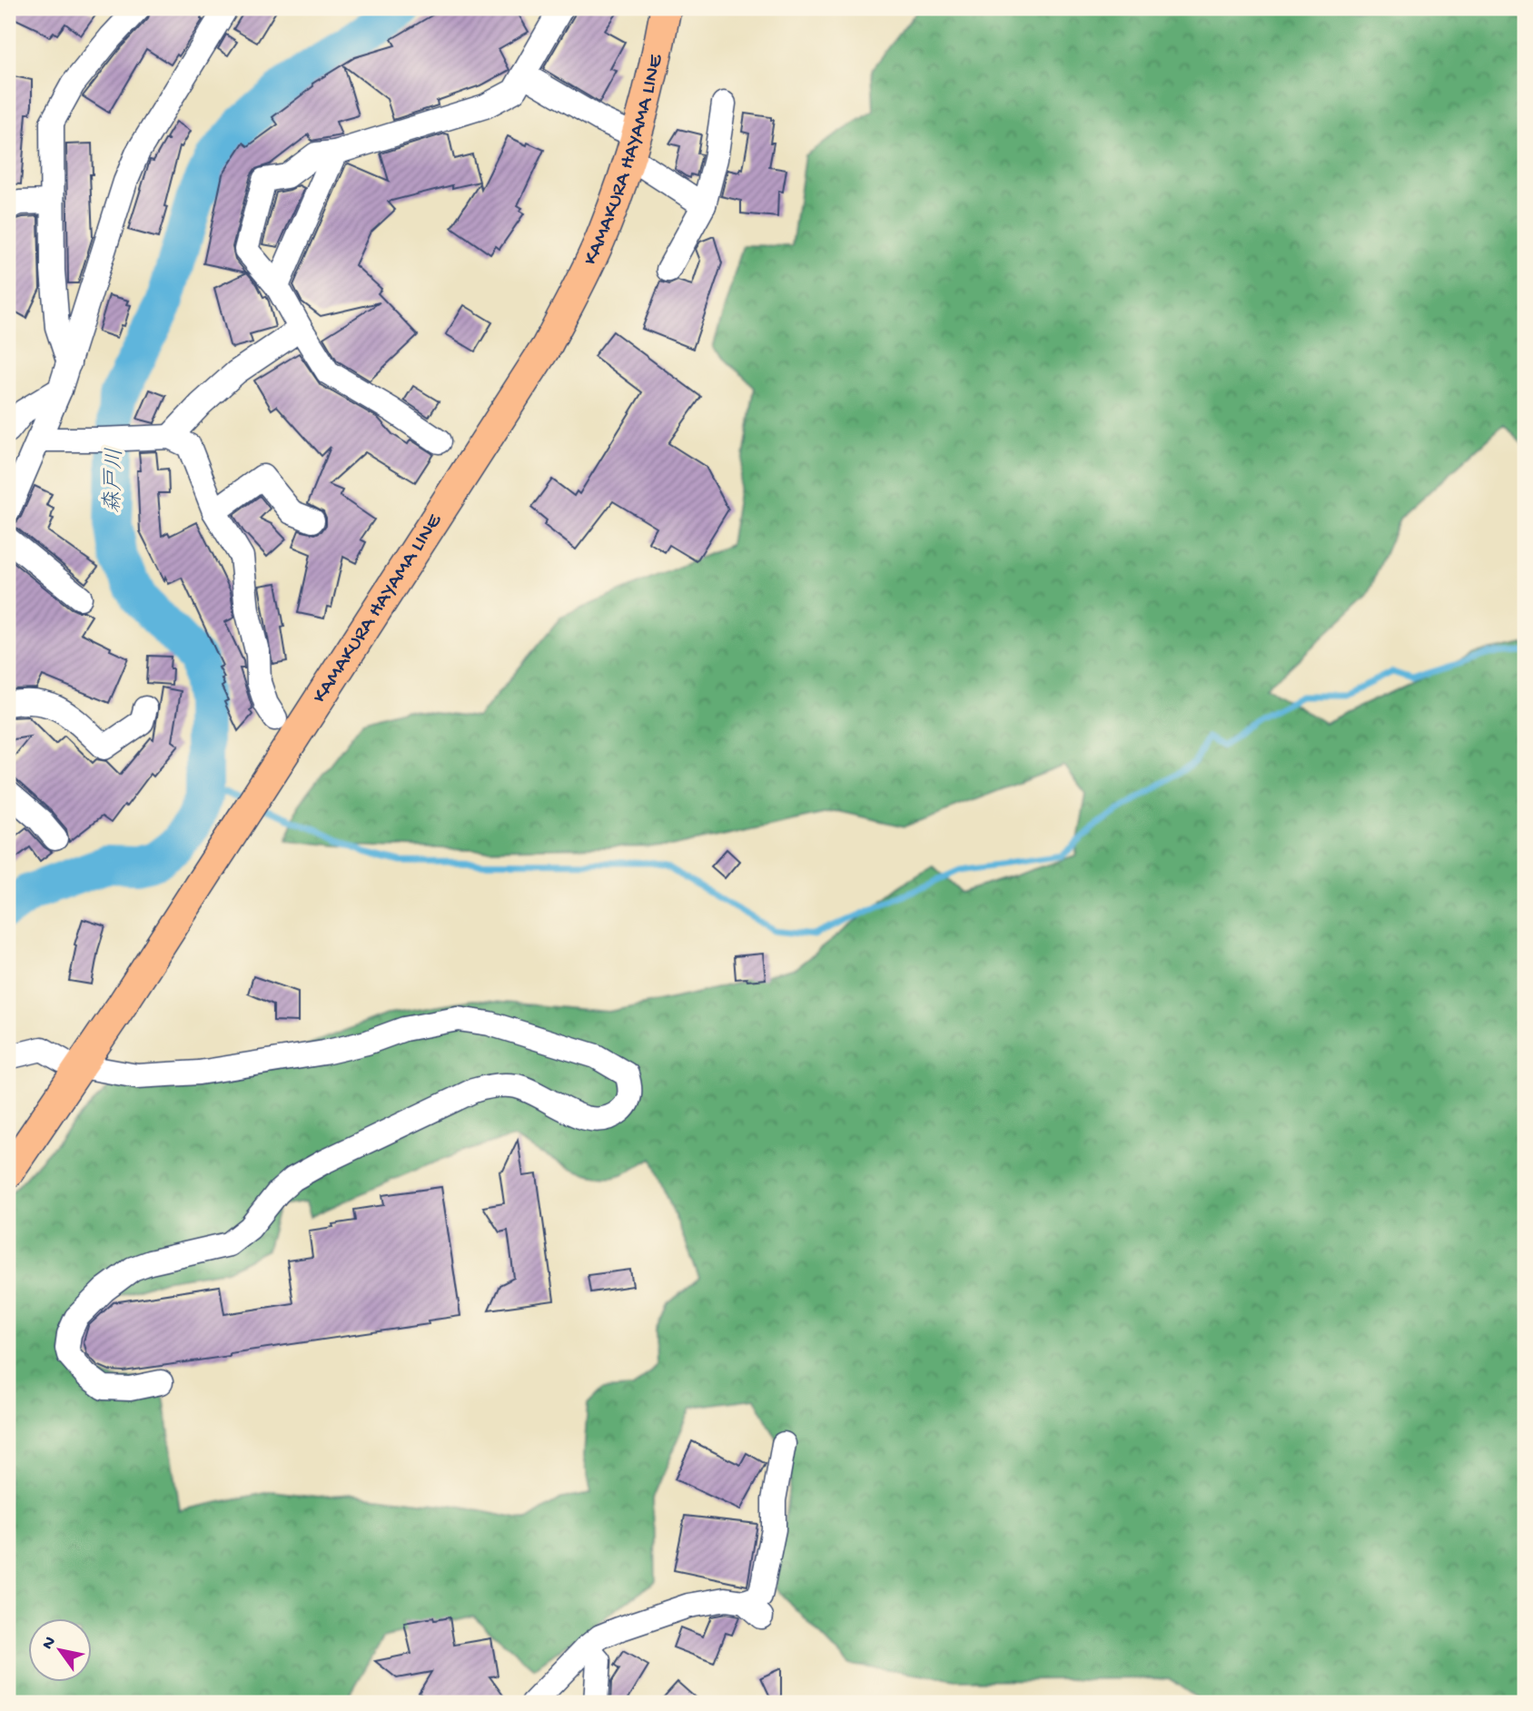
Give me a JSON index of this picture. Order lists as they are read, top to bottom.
{
  "streets": {
    "main road": ["KAMAKURA HAYAMA LINE"]
  },
  "water": ["森戸川"],
  "north": "top left"
}
